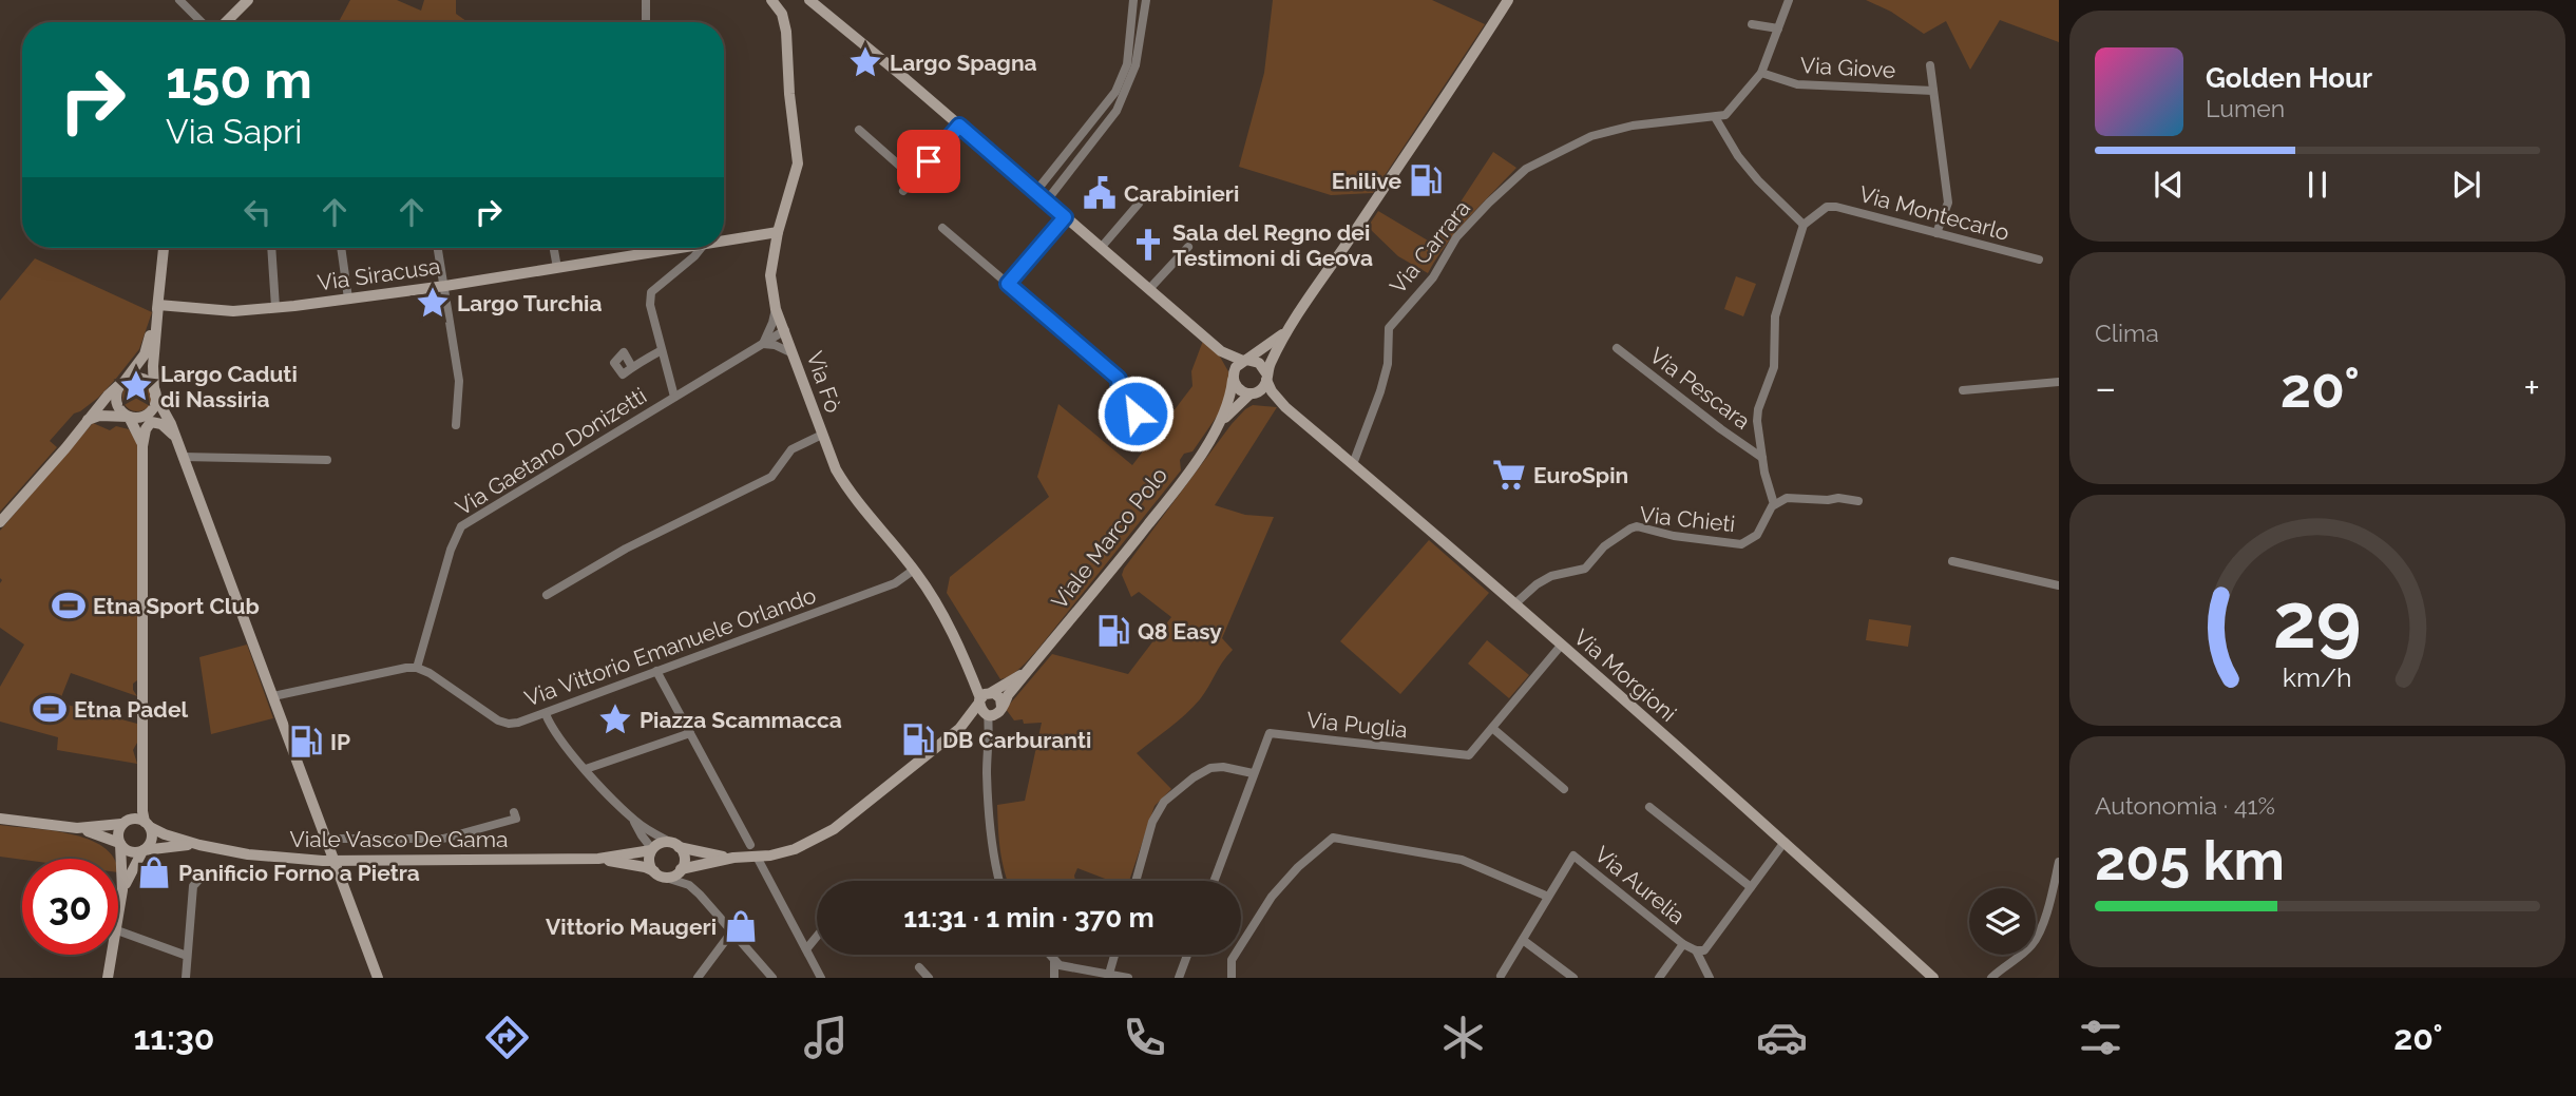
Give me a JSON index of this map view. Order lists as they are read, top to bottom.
{
  "streets": {
    "street": [
      "Via Giove",
      "Via Montecarlo",
      "Via Carrara",
      "Via Siracusa",
      "Via Fò",
      "Via Pescara",
      "Via Gaetano Donizetti",
      "Via Chieti",
      "Viale Marco Polo",
      "Via Vittorio Emanuele Orlando",
      "Via Morgioni",
      "Via Puglia",
      "Viale Vasco De Gama",
      "Via Aurelia"
    ]
  },
  "crossings": [
    ["Via Carrara", "Via Morgioni"],
    ["Via Siracusa", "Via Fò"],
    ["Via Fò", "Via Gaetano Donizetti"],
    ["Via Fò", "Via Vittorio Emanuele Orlando"],
    ["Via Gaetano Donizetti", "Via Vittorio Emanuele Orlando"],
    ["Via Chieti", "Via Morgioni"],
    ["Via Morgioni", "Via Puglia"]
  ],
  "places": {
    "place": [
      "Largo Spagna",
      "Largo Turchia",
      "Largo Caduti di Nassiria",
      "Piazza Scammacca"
    ],
    "fuel station": [
      "Enilive",
      "Q8 Easy",
      "DB Carburanti",
      "IP"
    ],
    "public building": ["Carabinieri"],
    "church": ["Sala del Regno dei Testimoni di Geova"],
    "supermarket": ["EuroSpin"],
    "sports": ["Etna Sport Club", "Etna Padel"],
    "shop": ["Panificio Forno a Pietra", "Vittorio Maugeri"]
  },
  "page": {
    "turn": ["150 m", "Via Sapri"],
    "song": ["Golden Hour", "Lumen"],
    "tile": [
      "Clima",
      ["Autonomia · 41%", "205 km"]
    ],
    "heat": ["−", "20°", "+"],
    "limit": "30",
    "trip": "11:31 · 1 min · 370 m",
    "tabs": ["11:30", "20°"],
    "gauge": ["29", "km/h"]
  }
}
